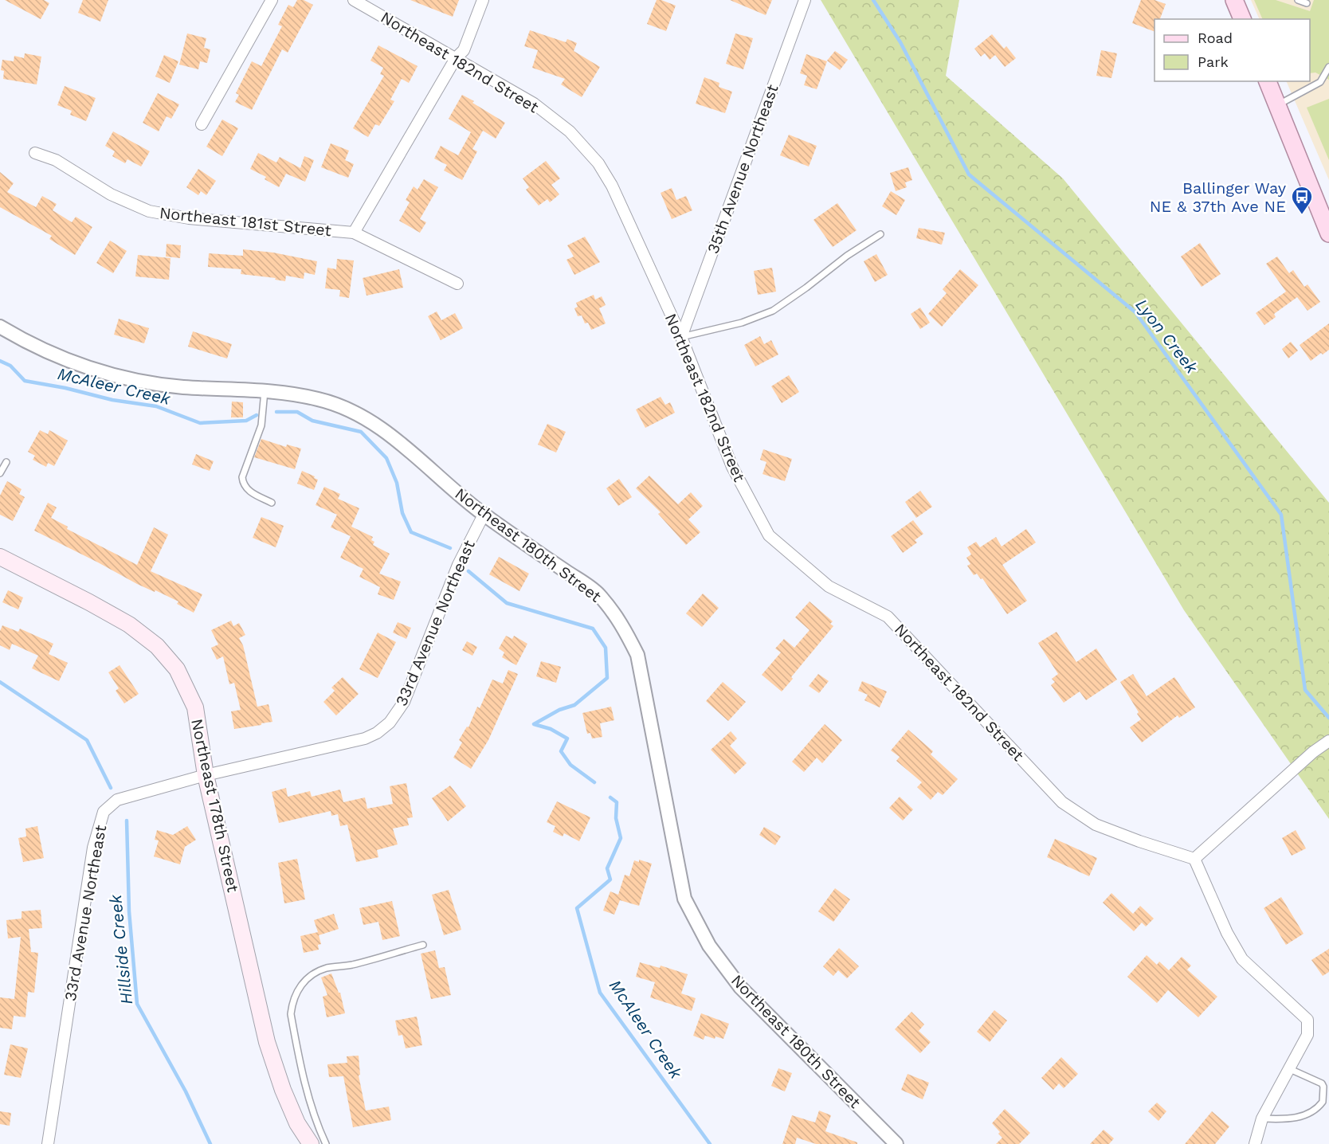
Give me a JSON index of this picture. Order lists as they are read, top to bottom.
{
  "streets": {
    "main road": ["Northeast 178th Street"],
    "street": [
      "Northeast 182nd Street",
      "35th Avenue Northeast",
      "Northeast 181st Street",
      "Northeast 180th Street",
      "33rd Avenue Northeast"
    ]
  },
  "crossings": [
    ["Northeast 182nd Street", "35th Avenue Northeast"],
    ["Northeast 180th Street", "33rd Avenue Northeast"],
    ["33rd Avenue Northeast", "Northeast 178th Street"]
  ],
  "water": ["Lyon Creek", "McAleer Creek", "Hillside Creek"],
  "places": {
    "bus stop": ["Ballinger Way NE & 37th Ave NE"]
  },
  "legend": ["Road", "Park"]
}
